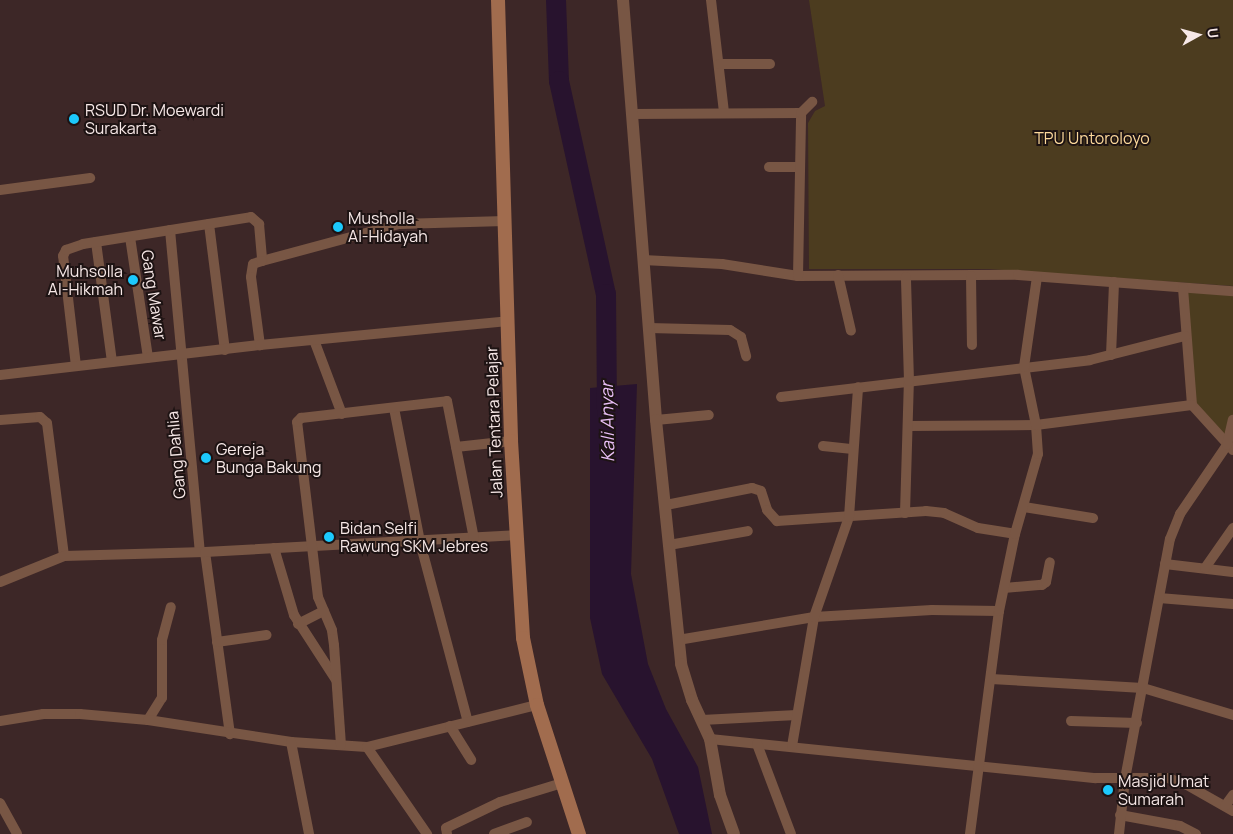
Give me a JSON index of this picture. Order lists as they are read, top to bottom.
{
  "streets": {
    "main road": ["Jalan Tentara Pelajar"],
    "street": ["Gang Mawar", "Gang Dahlia"]
  },
  "water": ["Kali Anyar"],
  "parks": ["TPU Untoroloyo"],
  "places": [
    "RSUD Dr. Moewardi Surakarta",
    "Musholla Al-Hidayah",
    "Muhsolla Al-Hikmah",
    "Gereja Bunga Bakung",
    "Bidan Selfi Rawung SKM Jebres",
    "Masjid Umat Sumarah"
  ],
  "north": "right"
}
